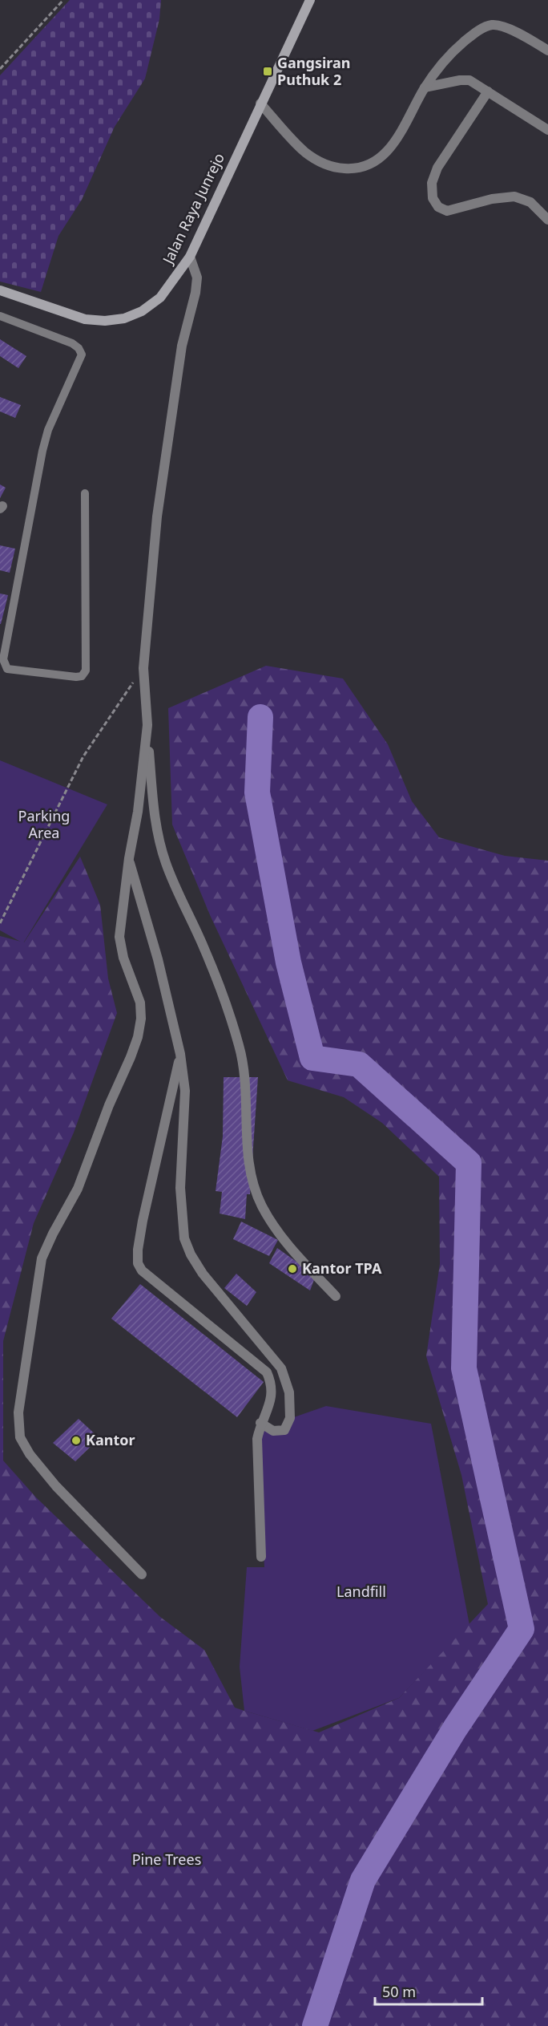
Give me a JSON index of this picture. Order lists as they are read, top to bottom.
{
  "streets": {
    "street": ["Jalan Raya Junrejo"]
  },
  "parks": ["Parking Area", "Landfill", "Pine Trees"],
  "places": {
    "transit": ["Gangsiran Puthuk 2"],
    "other": ["Kantor TPA", "Kantor"]
  },
  "scale_bar": "50 m"
}
